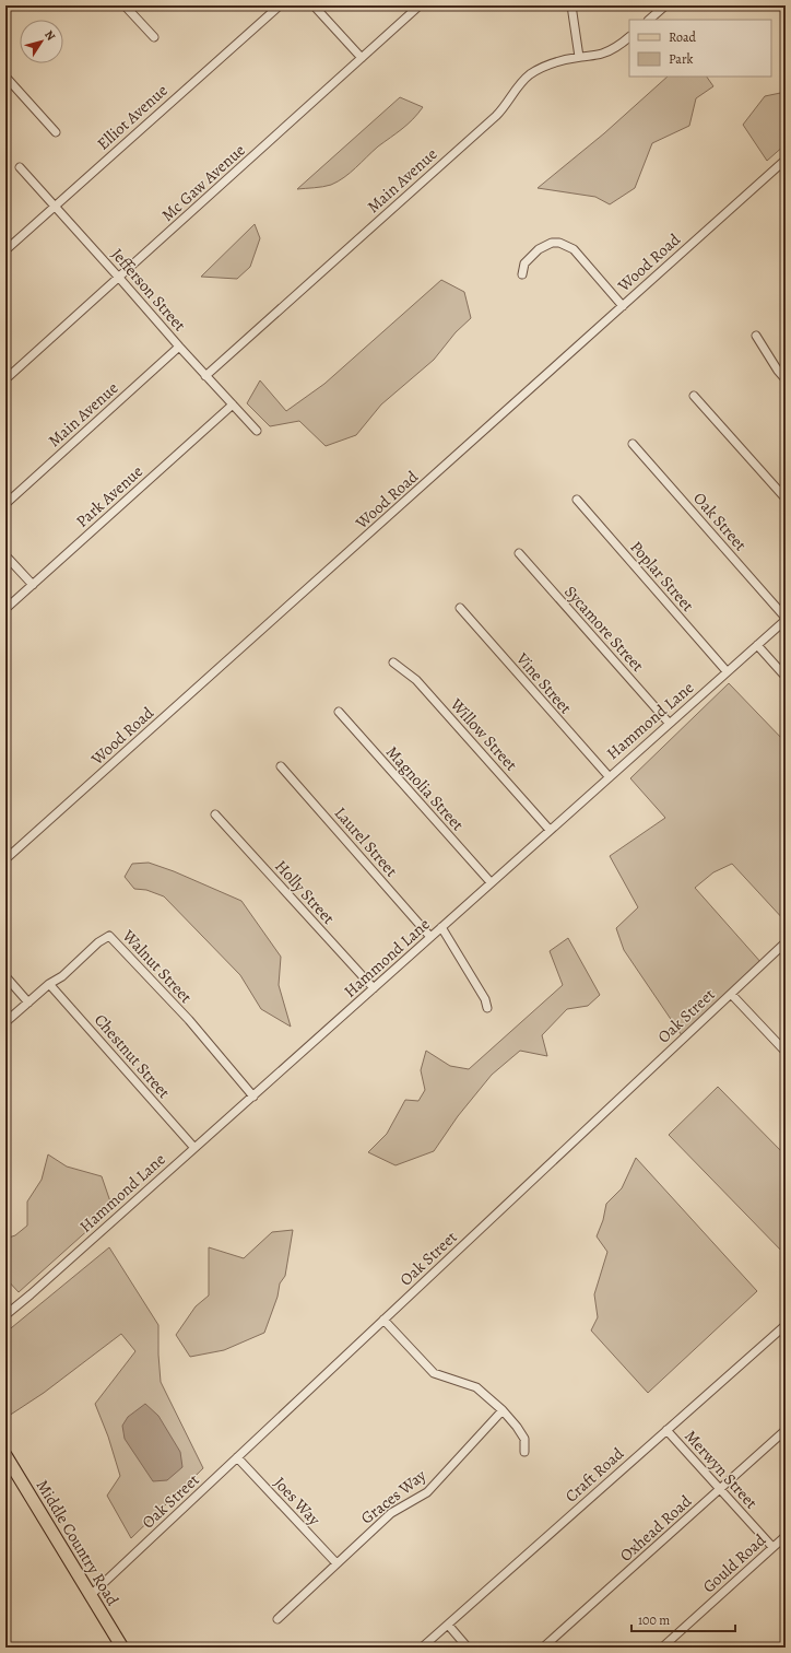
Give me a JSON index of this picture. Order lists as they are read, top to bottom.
{
  "streets": {
    "main road": ["Middle Country Road"],
    "street": [
      "Elliot Avenue",
      "Main Avenue",
      "Mc Gaw Avenue",
      "Wood Road",
      "Jefferson Street",
      "Park Avenue",
      "Oak Street",
      "Poplar Street",
      "Sycamore Street",
      "Vine Street",
      "Hammond Lane",
      "Willow Street",
      "Magnolia Street",
      "Laurel Street",
      "Holly Street",
      "Walnut Street",
      "Chestnut Street",
      "Merwyn Street",
      "Craft Road",
      "Graces Way",
      "Joes Way",
      "Oxhead Road",
      "Gould Road"
    ]
  },
  "crossings": [
    ["Elliot Avenue", "Jefferson Street"],
    ["Main Avenue", "Jefferson Street"],
    ["Mc Gaw Avenue", "Jefferson Street"],
    ["Jefferson Street", "Park Avenue"],
    ["Oak Street", "Hammond Lane"],
    ["Oak Street", "Joes Way"],
    ["Oak Street", "Middle Country Road"],
    ["Poplar Street", "Hammond Lane"],
    ["Sycamore Street", "Hammond Lane"],
    ["Vine Street", "Hammond Lane"],
    ["Hammond Lane", "Willow Street"],
    ["Hammond Lane", "Magnolia Street"],
    ["Hammond Lane", "Laurel Street"],
    ["Hammond Lane", "Holly Street"],
    ["Hammond Lane", "Walnut Street"],
    ["Hammond Lane", "Chestnut Street"],
    ["Walnut Street", "Chestnut Street"],
    ["Merwyn Street", "Craft Road"],
    ["Merwyn Street", "Oxhead Road"],
    ["Merwyn Street", "Gould Road"],
    ["Graces Way", "Joes Way"]
  ],
  "legend": ["Road", "Park"],
  "scale_bar": "100 m",
  "north": "top right"
}
